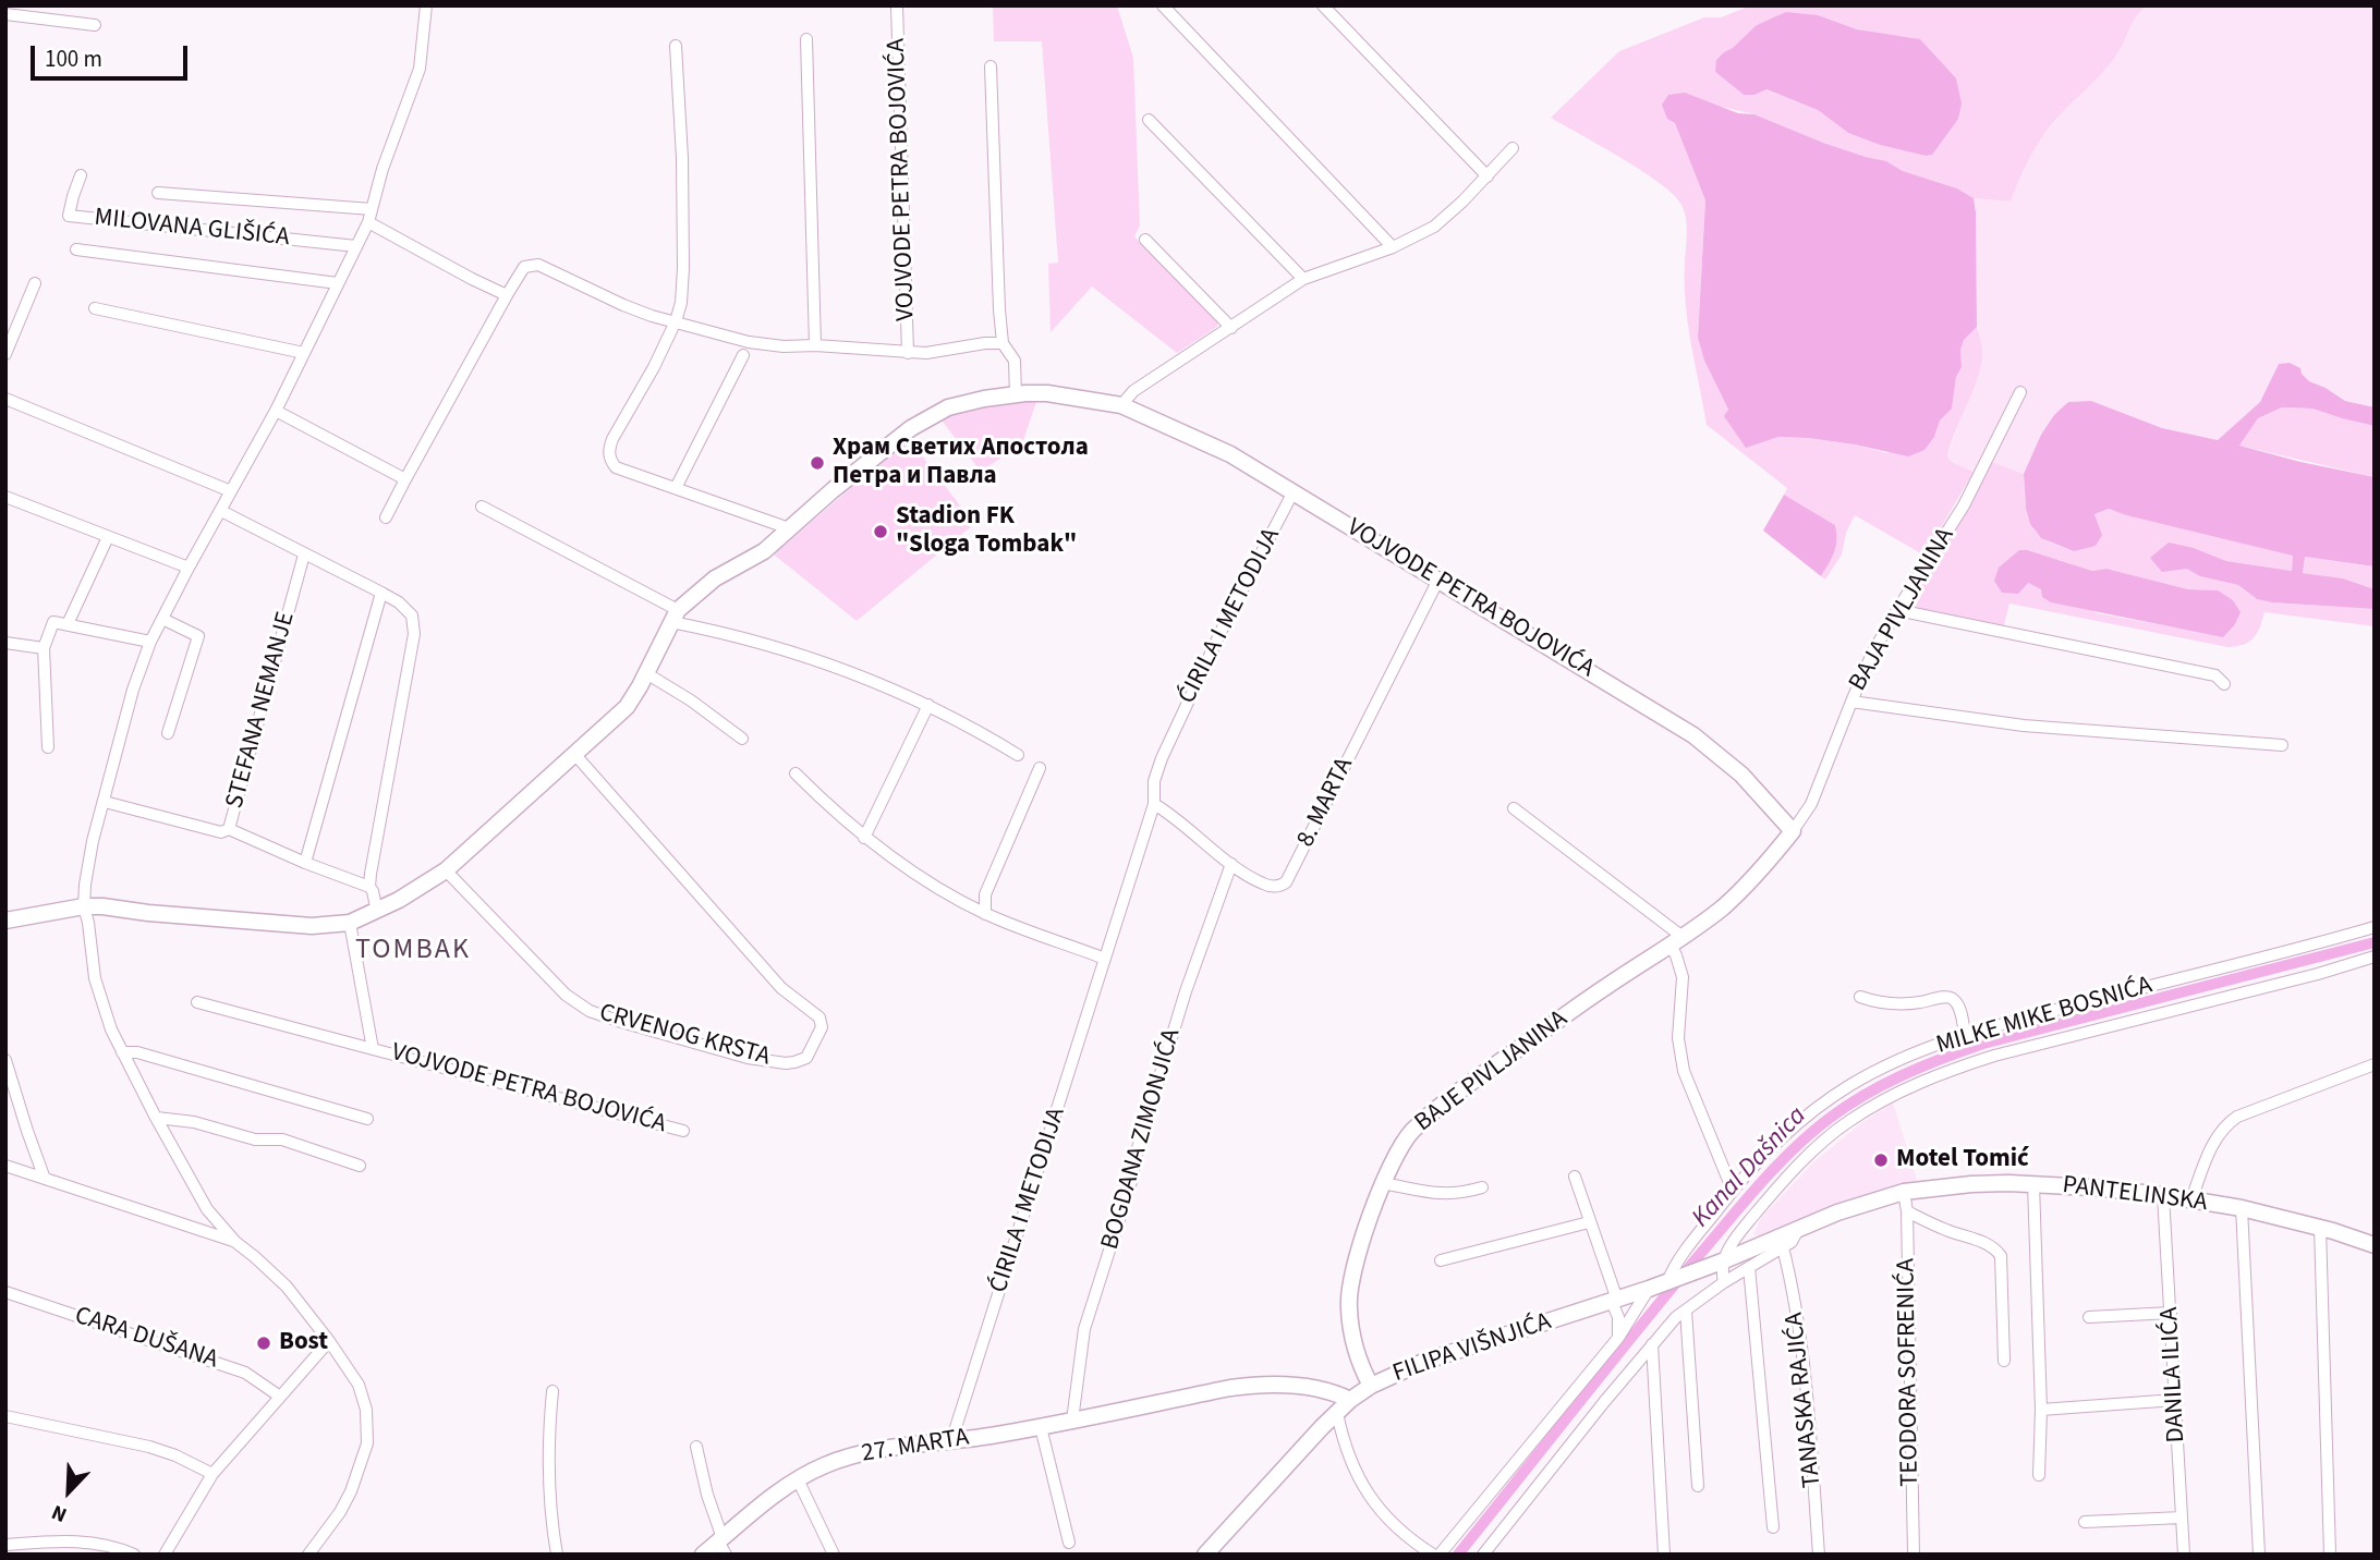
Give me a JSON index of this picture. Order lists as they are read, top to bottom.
{
  "streets": {
    "street": [
      "VOJVODE PETRA BOJOVIĆA",
      "MILOVANA GLIŠIĆA",
      "BAJA PIVLJANINA",
      "ĆIRILA I METODIJA",
      "STEFANA NEMANJE",
      "8. MARTA",
      "MILKE MIKE BOSNIĆA",
      "CRVENOG KRSTA",
      "BAJE PIVLJANINA",
      "BOGDANA ZIMONJIĆA",
      "PANTELINSKA",
      "CARA DUŠANA",
      "FILIPA VIŠNJIĆA",
      "TEODORA SOFRENIĆA",
      "DANILA ILIĆA",
      "TANASKA RAJIĆA",
      "27. MARTA"
    ]
  },
  "crossings": [
    ["VOJVODE PETRA BOJOVIĆA", "BAJA PIVLJANINA"],
    ["VOJVODE PETRA BOJOVIĆA", "ĆIRILA I METODIJA"],
    ["VOJVODE PETRA BOJOVIĆA", "8. MARTA"],
    ["VOJVODE PETRA BOJOVIĆA", "CRVENOG KRSTA"],
    ["VOJVODE PETRA BOJOVIĆA", "BAJE PIVLJANINA"],
    ["BAJA PIVLJANINA", "BAJE PIVLJANINA"],
    ["ĆIRILA I METODIJA", "8. MARTA"],
    ["ĆIRILA I METODIJA", "27. MARTA"],
    ["8. MARTA", "BOGDANA ZIMONJIĆA"],
    ["MILKE MIKE BOSNIĆA", "PANTELINSKA"],
    ["MILKE MIKE BOSNIĆA", "FILIPA VIŠNJIĆA"],
    ["BAJE PIVLJANINA", "FILIPA VIŠNJIĆA"],
    ["BOGDANA ZIMONJIĆA", "27. MARTA"],
    ["PANTELINSKA", "FILIPA VIŠNJIĆA"],
    ["PANTELINSKA", "TEODORA SOFRENIĆA"],
    ["PANTELINSKA", "DANILA ILIĆA"],
    ["FILIPA VIŠNJIĆA", "27. MARTA"]
  ],
  "districts": ["TOMBAK"],
  "water": ["Kanal Dašnica"],
  "places": [
    "Храм Светих Апостола Петра и Павла",
    "Stadion FK \"Sloga Tombak\"",
    "Motel Tomić",
    "Bost"
  ],
  "scale_bar": "100 m",
  "north": "bottom left"
}
